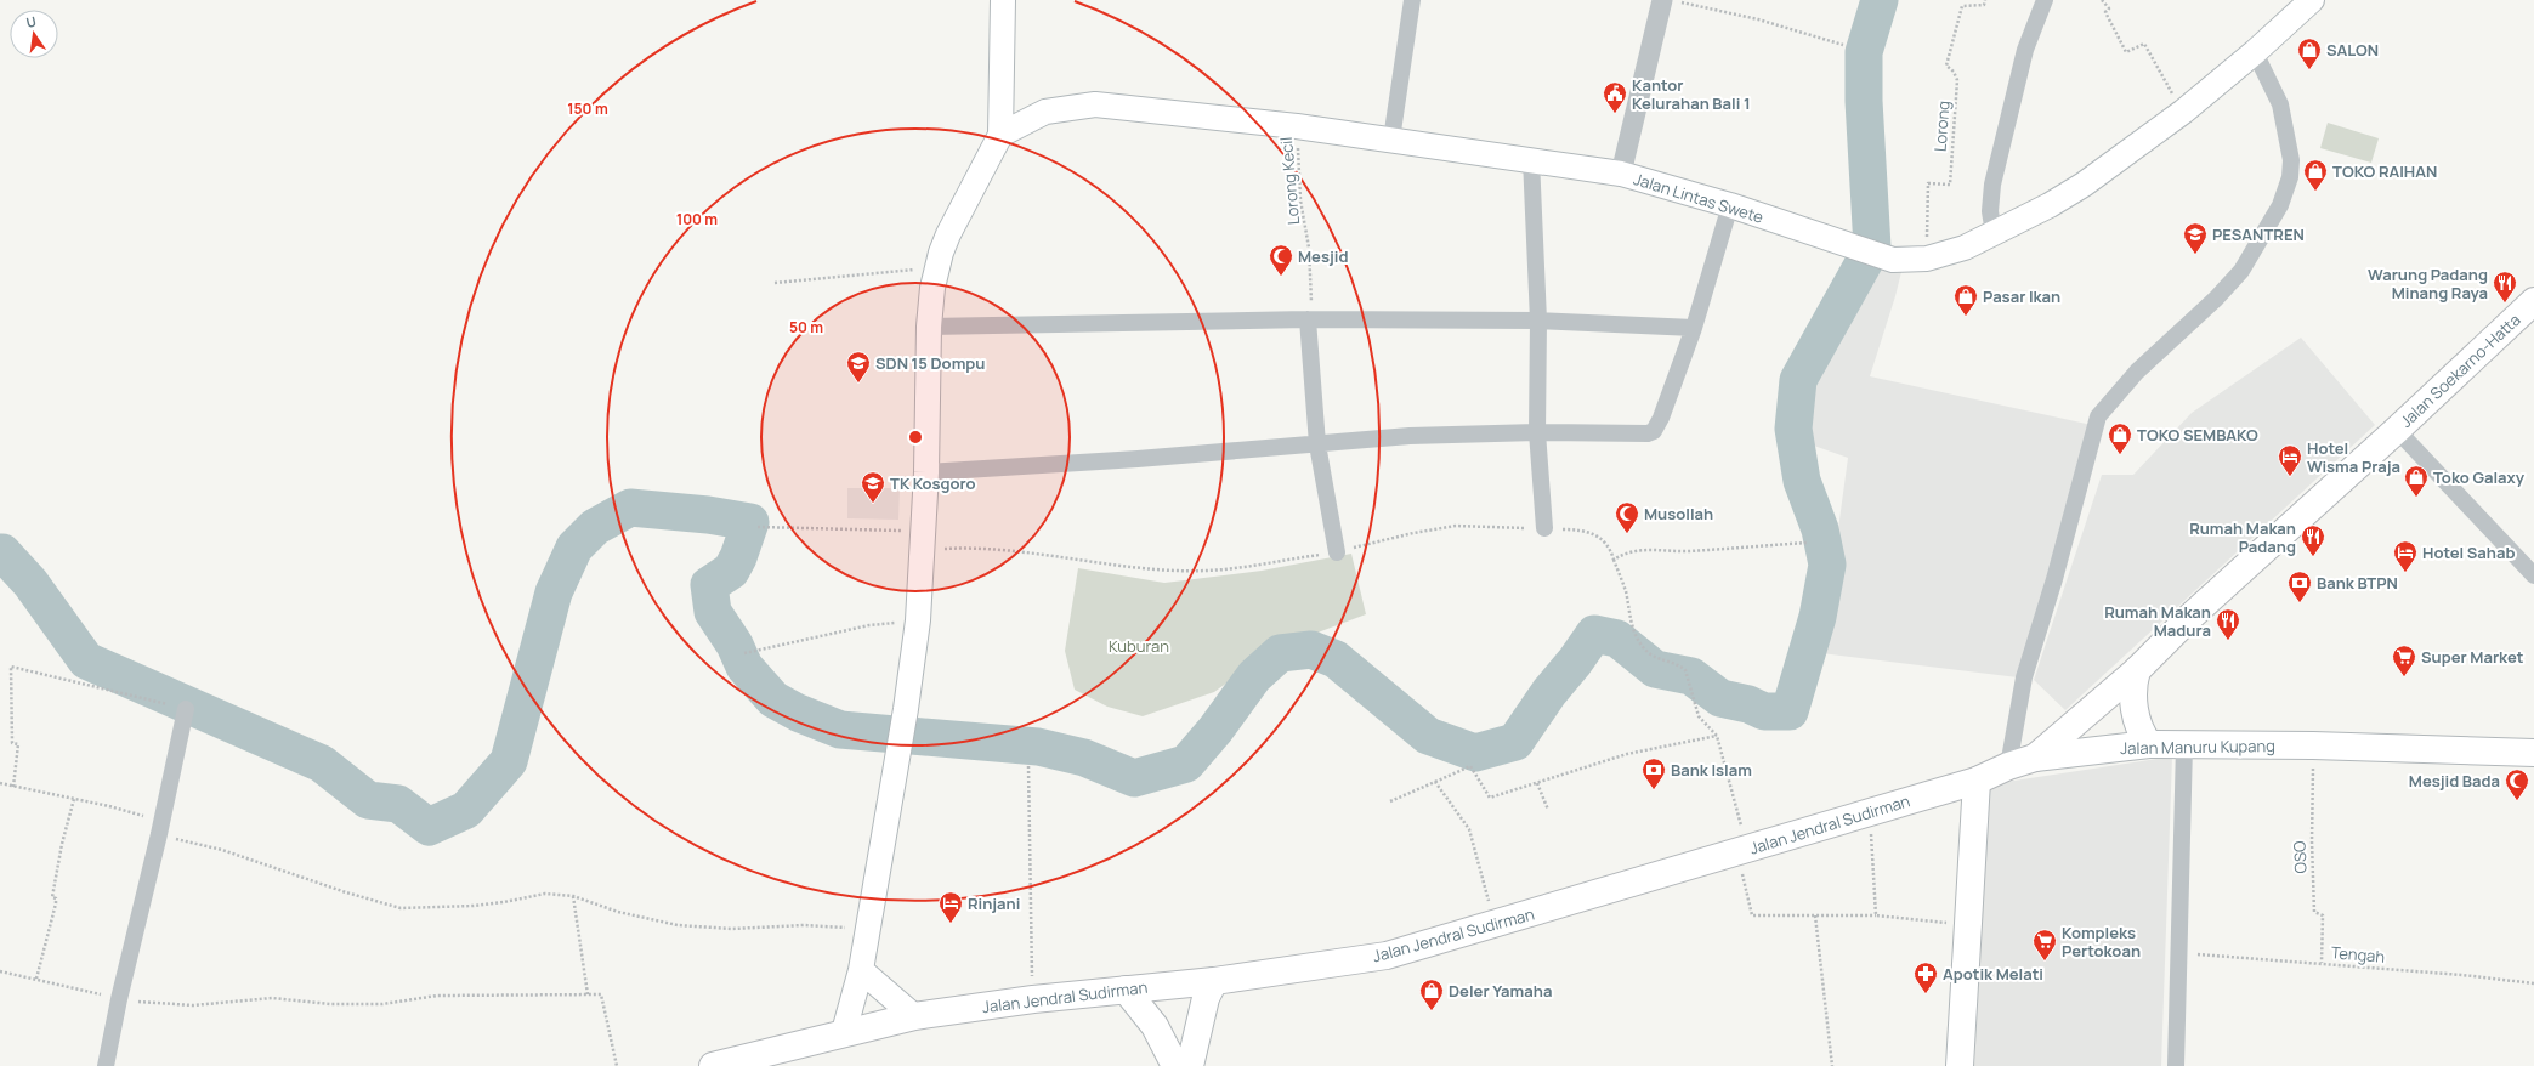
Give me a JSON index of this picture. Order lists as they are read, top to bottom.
{
  "streets": {
    "main road": [
      "Jalan Lintas Swete",
      "Jalan Soekarno-Hatta",
      "Jalan Manuru Kupang",
      "Jalan Jendral Sudirman"
    ],
    "path": [
      "Lorong",
      "Lorong Kecil",
      "OSO",
      "Tengah"
    ]
  },
  "crossings": [
    ["Lorong", "Jalan Lintas Swete"],
    ["Jalan Manuru Kupang", "Jalan Jendral Sudirman"],
    ["Jalan Manuru Kupang", "OSO"],
    ["OSO", "Tengah"]
  ],
  "parks": ["Kuburan"],
  "places": {
    "shop": [
      "SALON",
      "TOKO RAIHAN",
      "Pasar Ikan",
      "TOKO SEMBAKO",
      "Toko Galaxy",
      "Deler Yamaha"
    ],
    "public building": ["Kantor Kelurahan Bali 1"],
    "school or university": ["PESANTREN", "SDN 15 Dompu", "TK Kosgoro"],
    "mosque": ["Mesjid", "Musollah", "Mesjid Bada"],
    "restaurant": ["Warung Padang Minang Raya", "Rumah Makan Padang", "Rumah Makan Madura"],
    "hotel": ["Hotel Wisma Praja", "Hotel Sahab", "Rinjani"],
    "bank": ["Bank BTPN", "Bank Islam"],
    "supermarket": ["Super Market", "Kompleks Pertokoan"],
    "pharmacy": ["Apotik Melati"]
  },
  "north": "top",
  "rings": ["150 m", "100 m", "50 m"]
}
